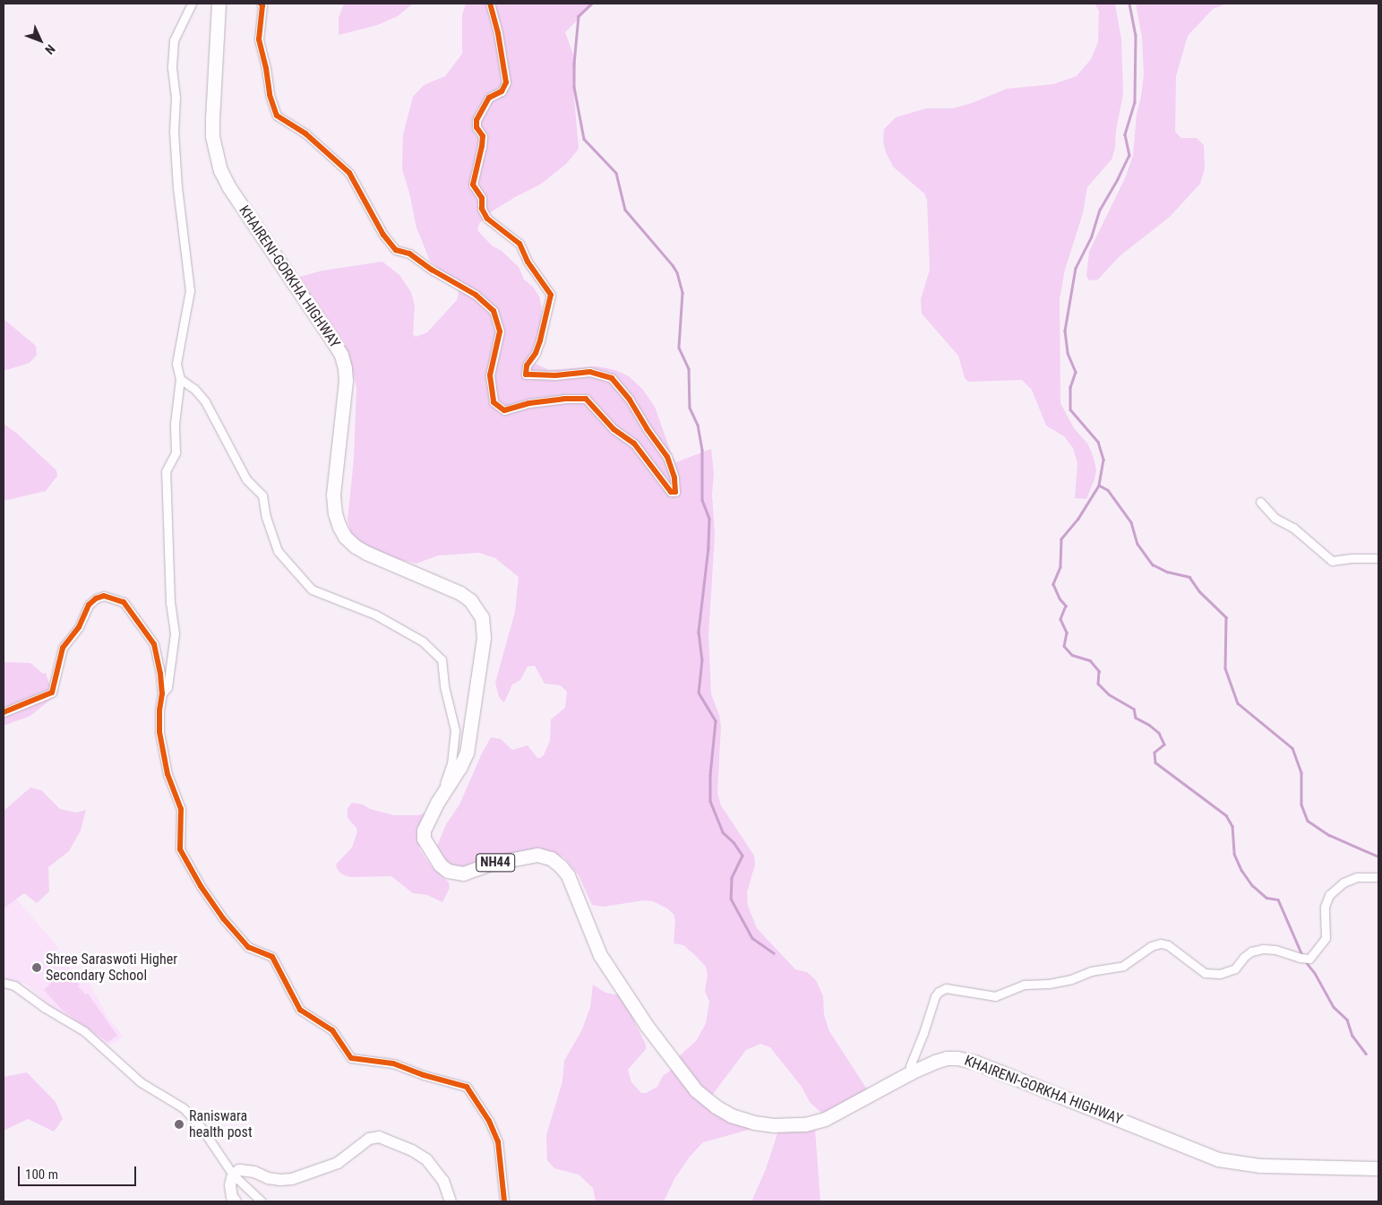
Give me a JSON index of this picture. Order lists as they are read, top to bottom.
{
  "streets": {
    "main road": ["KHAIRENI-GORKHA HIGHWAY", "NH44"]
  },
  "places": ["Shree Saraswoti Higher Secondary School", "Raniswara health post"],
  "scale_bar": "100 m",
  "north": "bottom right"
}
